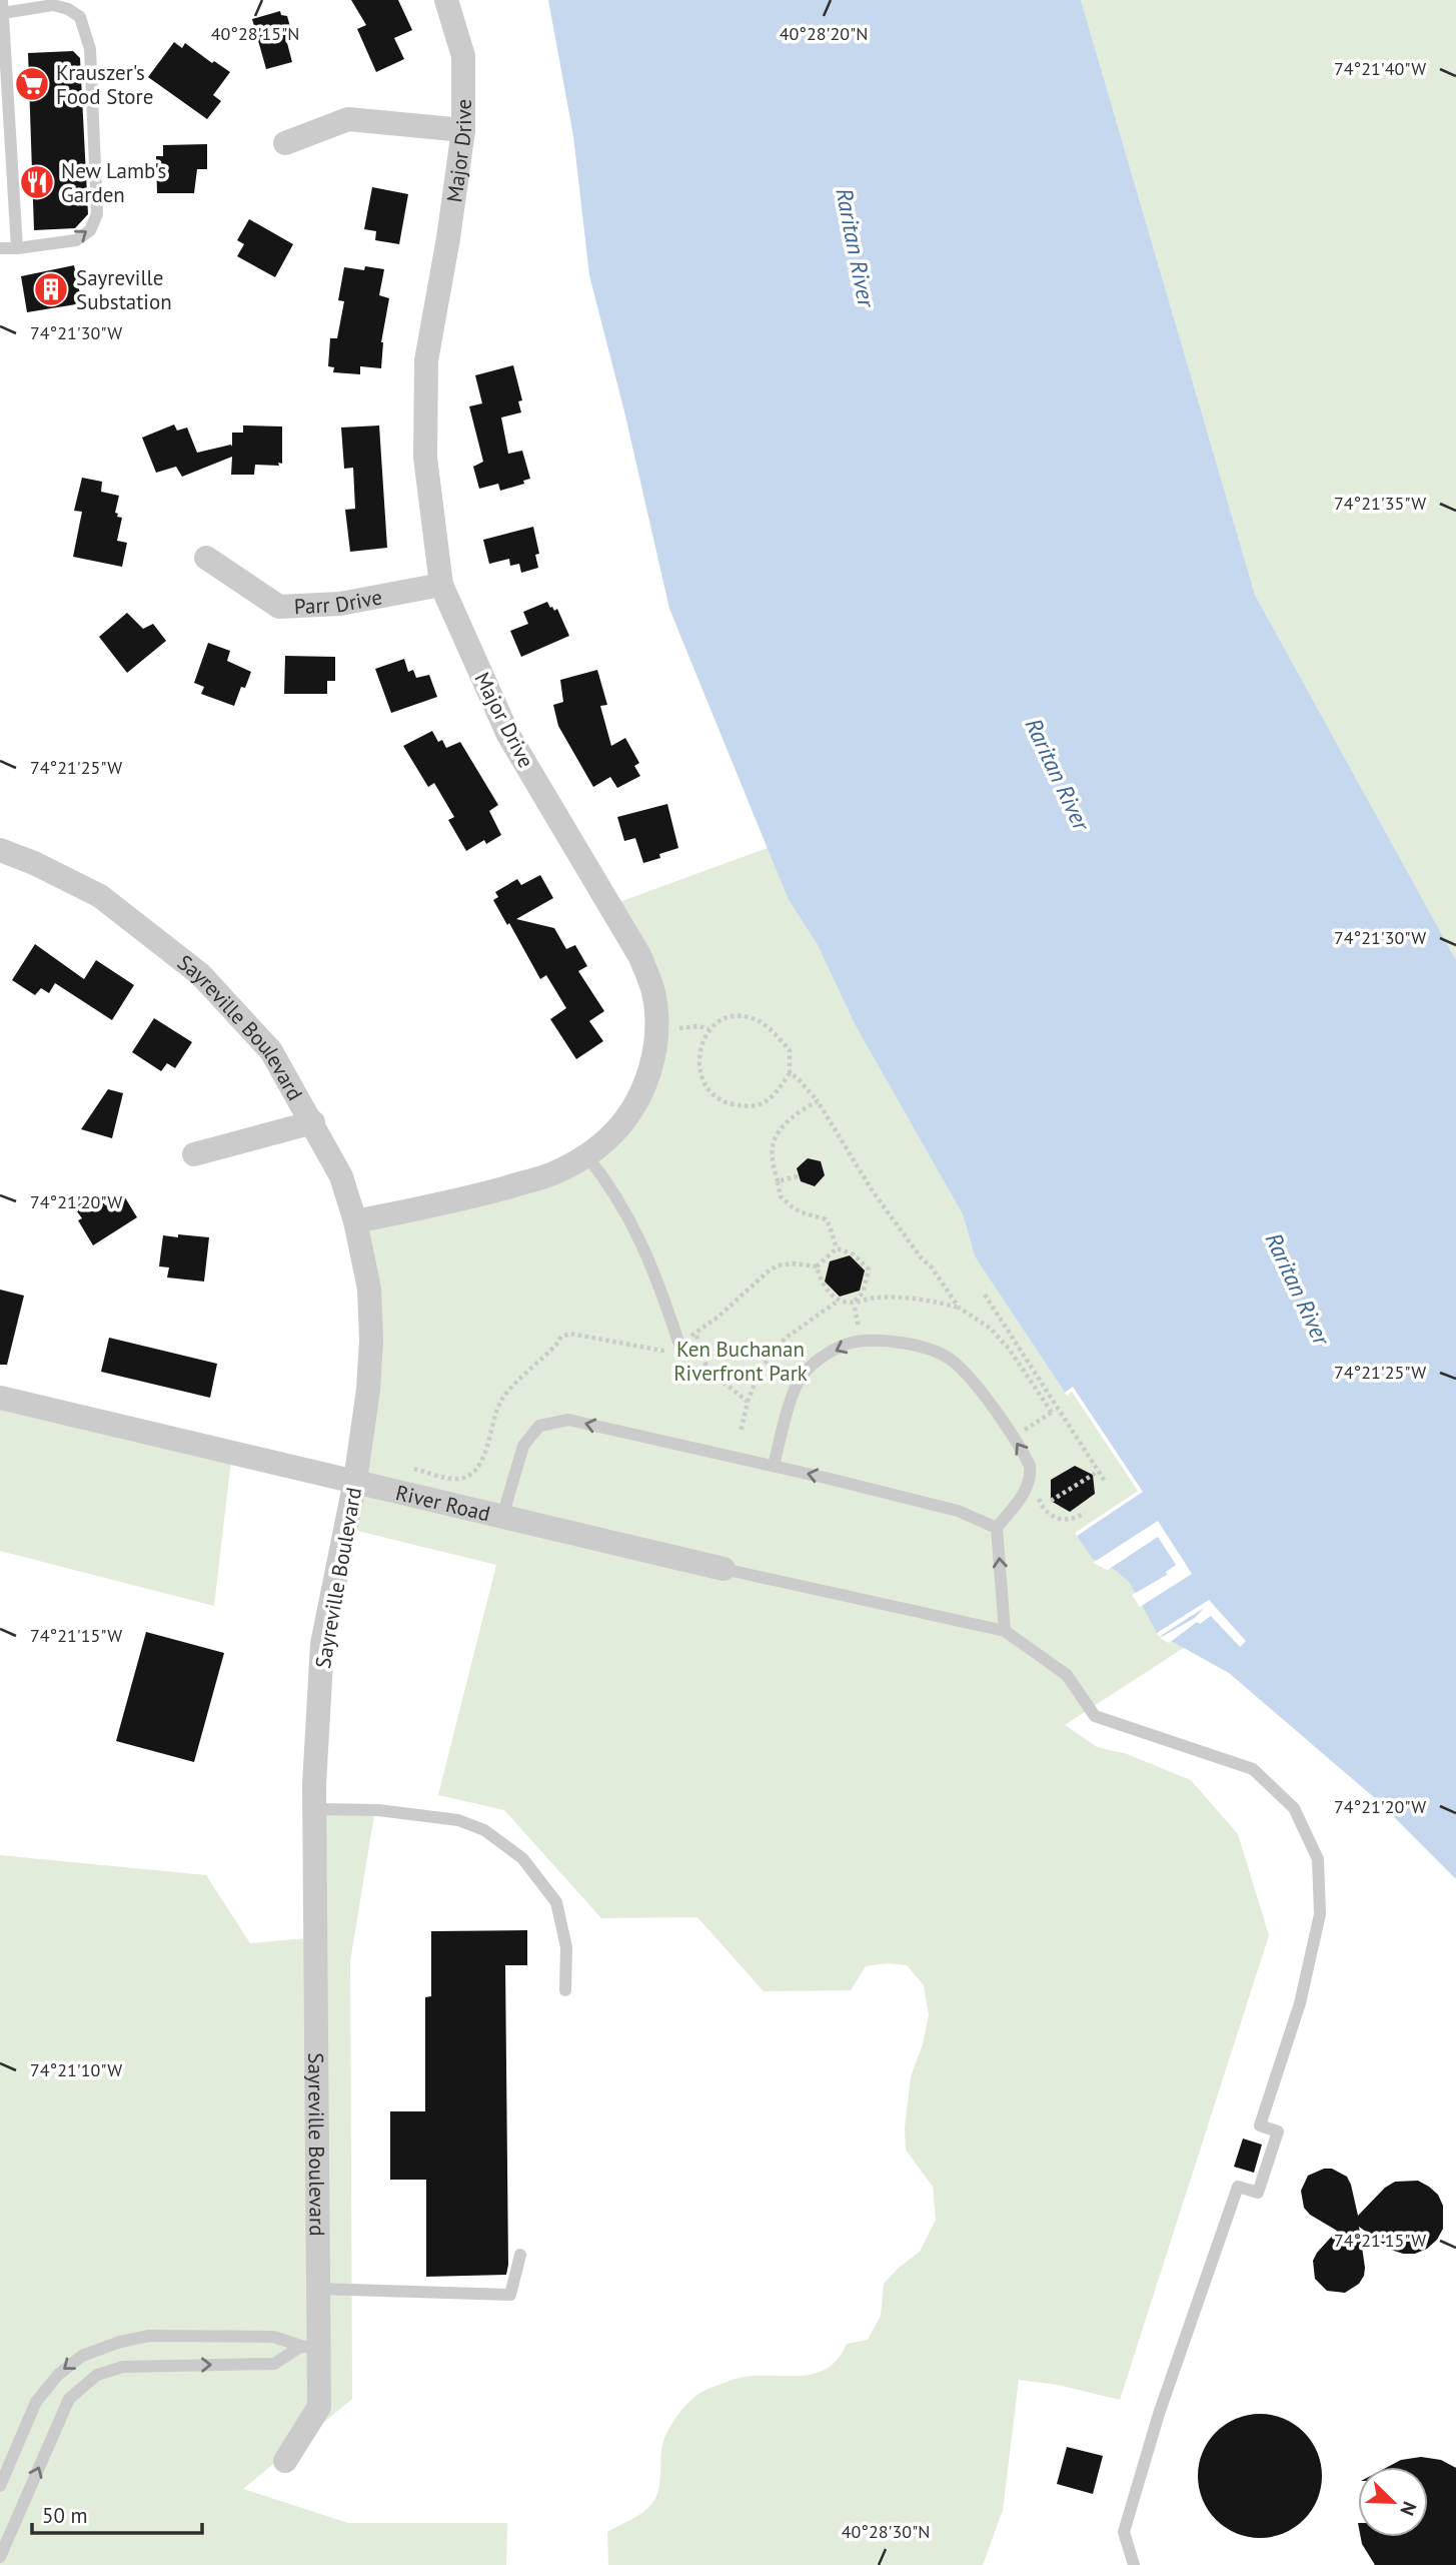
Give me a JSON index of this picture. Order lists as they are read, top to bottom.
{
  "streets": {
    "street": [
      "Major Drive",
      "Parr Drive",
      "Sayreville Boulevard",
      "River Road"
    ]
  },
  "crossings": [
    ["Major Drive", "Parr Drive"],
    ["Major Drive", "Sayreville Boulevard"],
    ["Sayreville Boulevard", "River Road"]
  ],
  "water": ["Raritan River"],
  "parks": ["Ken Buchanan Riverfront Park"],
  "places": {
    "supermarket": ["Krauszer's Food Store"],
    "restaurant": ["New Lamb's Garden"],
    "building": ["Sayreville Substation"]
  },
  "scale_bar": "50 m",
  "north": "bottom right",
  "coordinates": [
    "40°28'15\"N",
    "40°28'20\"N",
    "74°21'40\"W",
    "74°21'30\"W",
    "74°21'35\"W",
    "74°21'25\"W",
    "74°21'20\"W",
    "74°21'15\"W",
    "74°21'10\"W",
    "40°28'30\"N"
  ]
}
